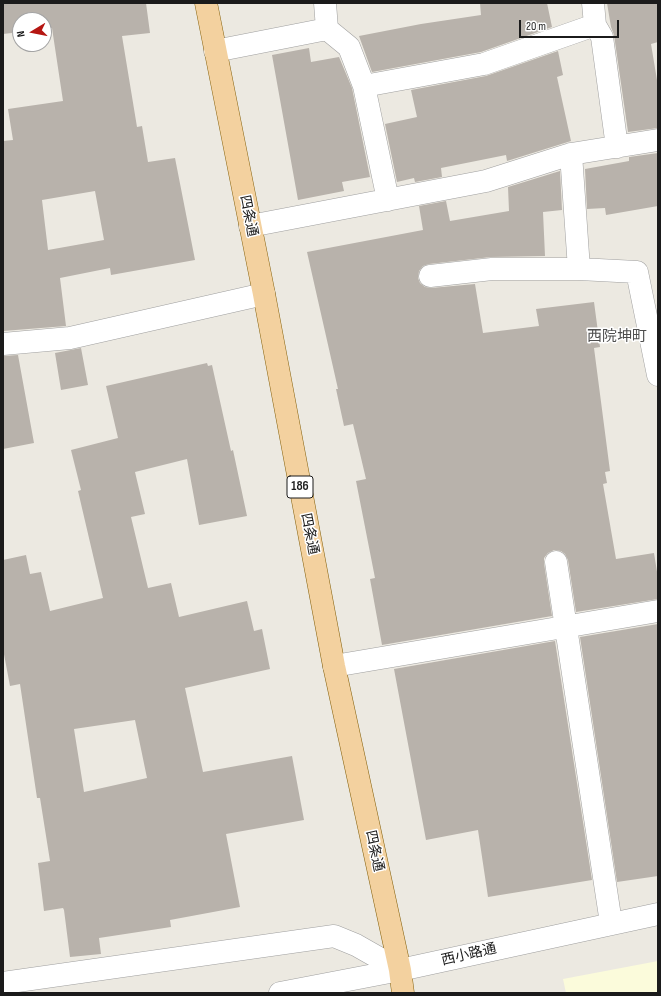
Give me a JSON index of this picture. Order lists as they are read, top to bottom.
{
  "streets": {
    "main road": ["四条通", "186"],
    "street": ["西小路通"]
  },
  "crossings": [
    ["四条通", "西小路通"]
  ],
  "districts": ["西院坤町"],
  "scale_bar": "20 m",
  "north": "left"
}
